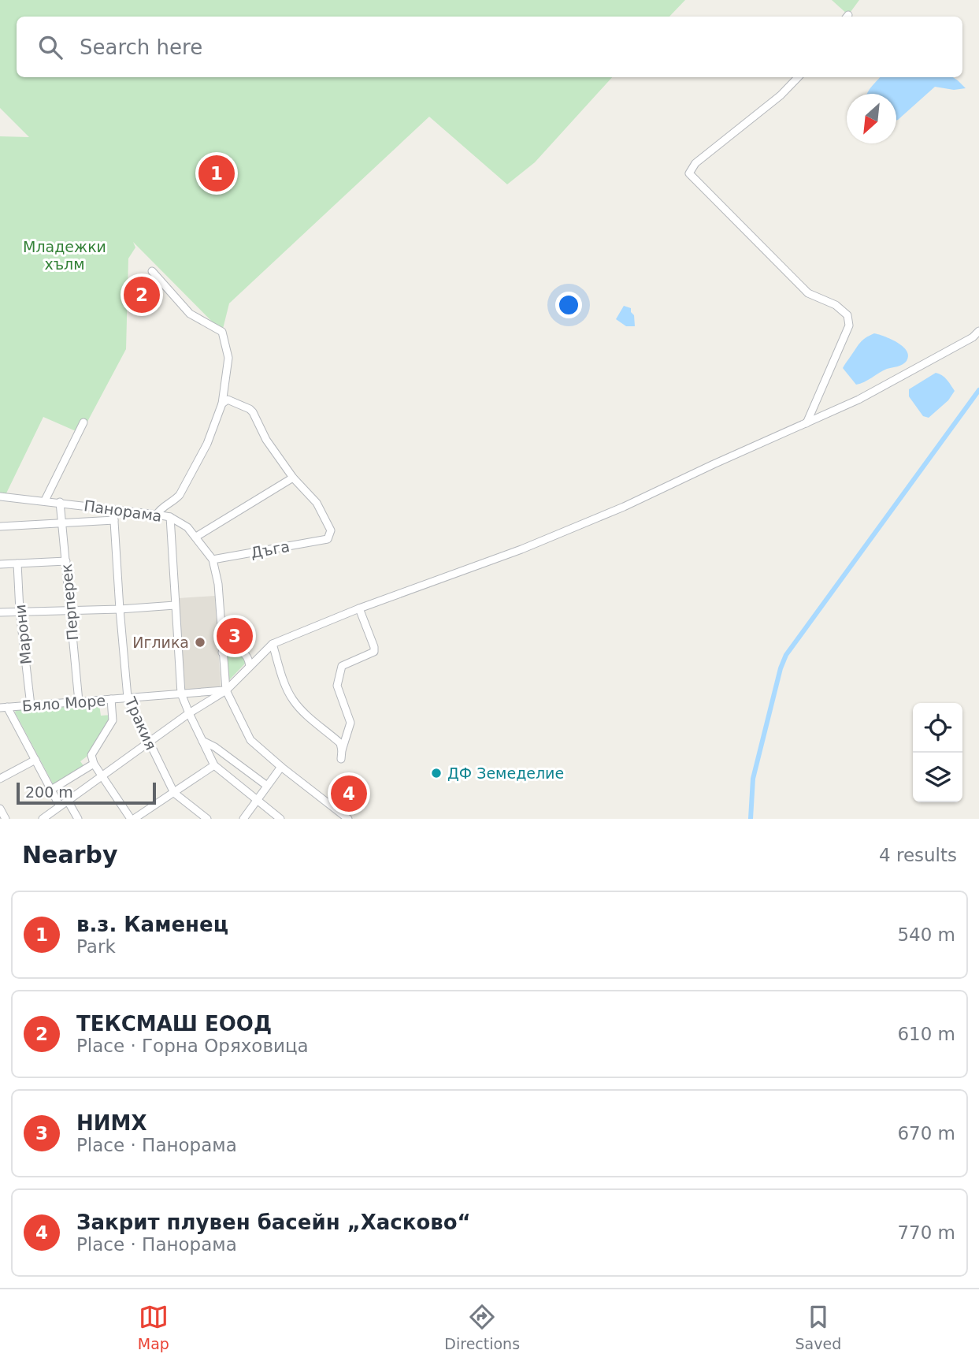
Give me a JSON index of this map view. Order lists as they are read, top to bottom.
{
  "streets": {
    "street": [
      "Панорама",
      "Дъга",
      "Перперек",
      "Марони",
      "Бяло Море",
      "Тракия"
    ]
  },
  "crossings": [
    ["Панорама", "Дъга"],
    ["Панорама", "Перперек"],
    ["Панорама", "Бяло Море"],
    ["Панорама", "Тракия"],
    ["Перперек", "Бяло Море"],
    ["Марони", "Бяло Море"],
    ["Бяло Море", "Тракия"]
  ],
  "parks": ["Младежки хълм"],
  "places": ["Иглика", "ДФ Земеделие"],
  "scale_bar": "200 m",
  "north": "bottom left",
  "page": {
    "search": "Search here",
    "pins": [
      "1",
      "2",
      "3",
      "4"
    ],
    "scale": "200 m",
    "heading": ["Nearby", "4 results"],
    "list": [
      {
        "mark": "1",
        "name": "в.з. Каменец",
        "note": "Park",
        "value": "540 m"
      },
      {
        "mark": "2",
        "name": "ТЕКСМАШ ЕООД",
        "note": "Place · Горна Оряховица",
        "value": "610 m"
      },
      {
        "mark": "3",
        "name": "НИМХ",
        "note": "Place · Панорама",
        "value": "670 m"
      },
      {
        "mark": "4",
        "name": "Закрит плувен басейн „Хасково“",
        "note": "Place · Панорама",
        "value": "770 m"
      }
    ],
    "nav": ["Map", "Directions", "Saved"]
  }
}
